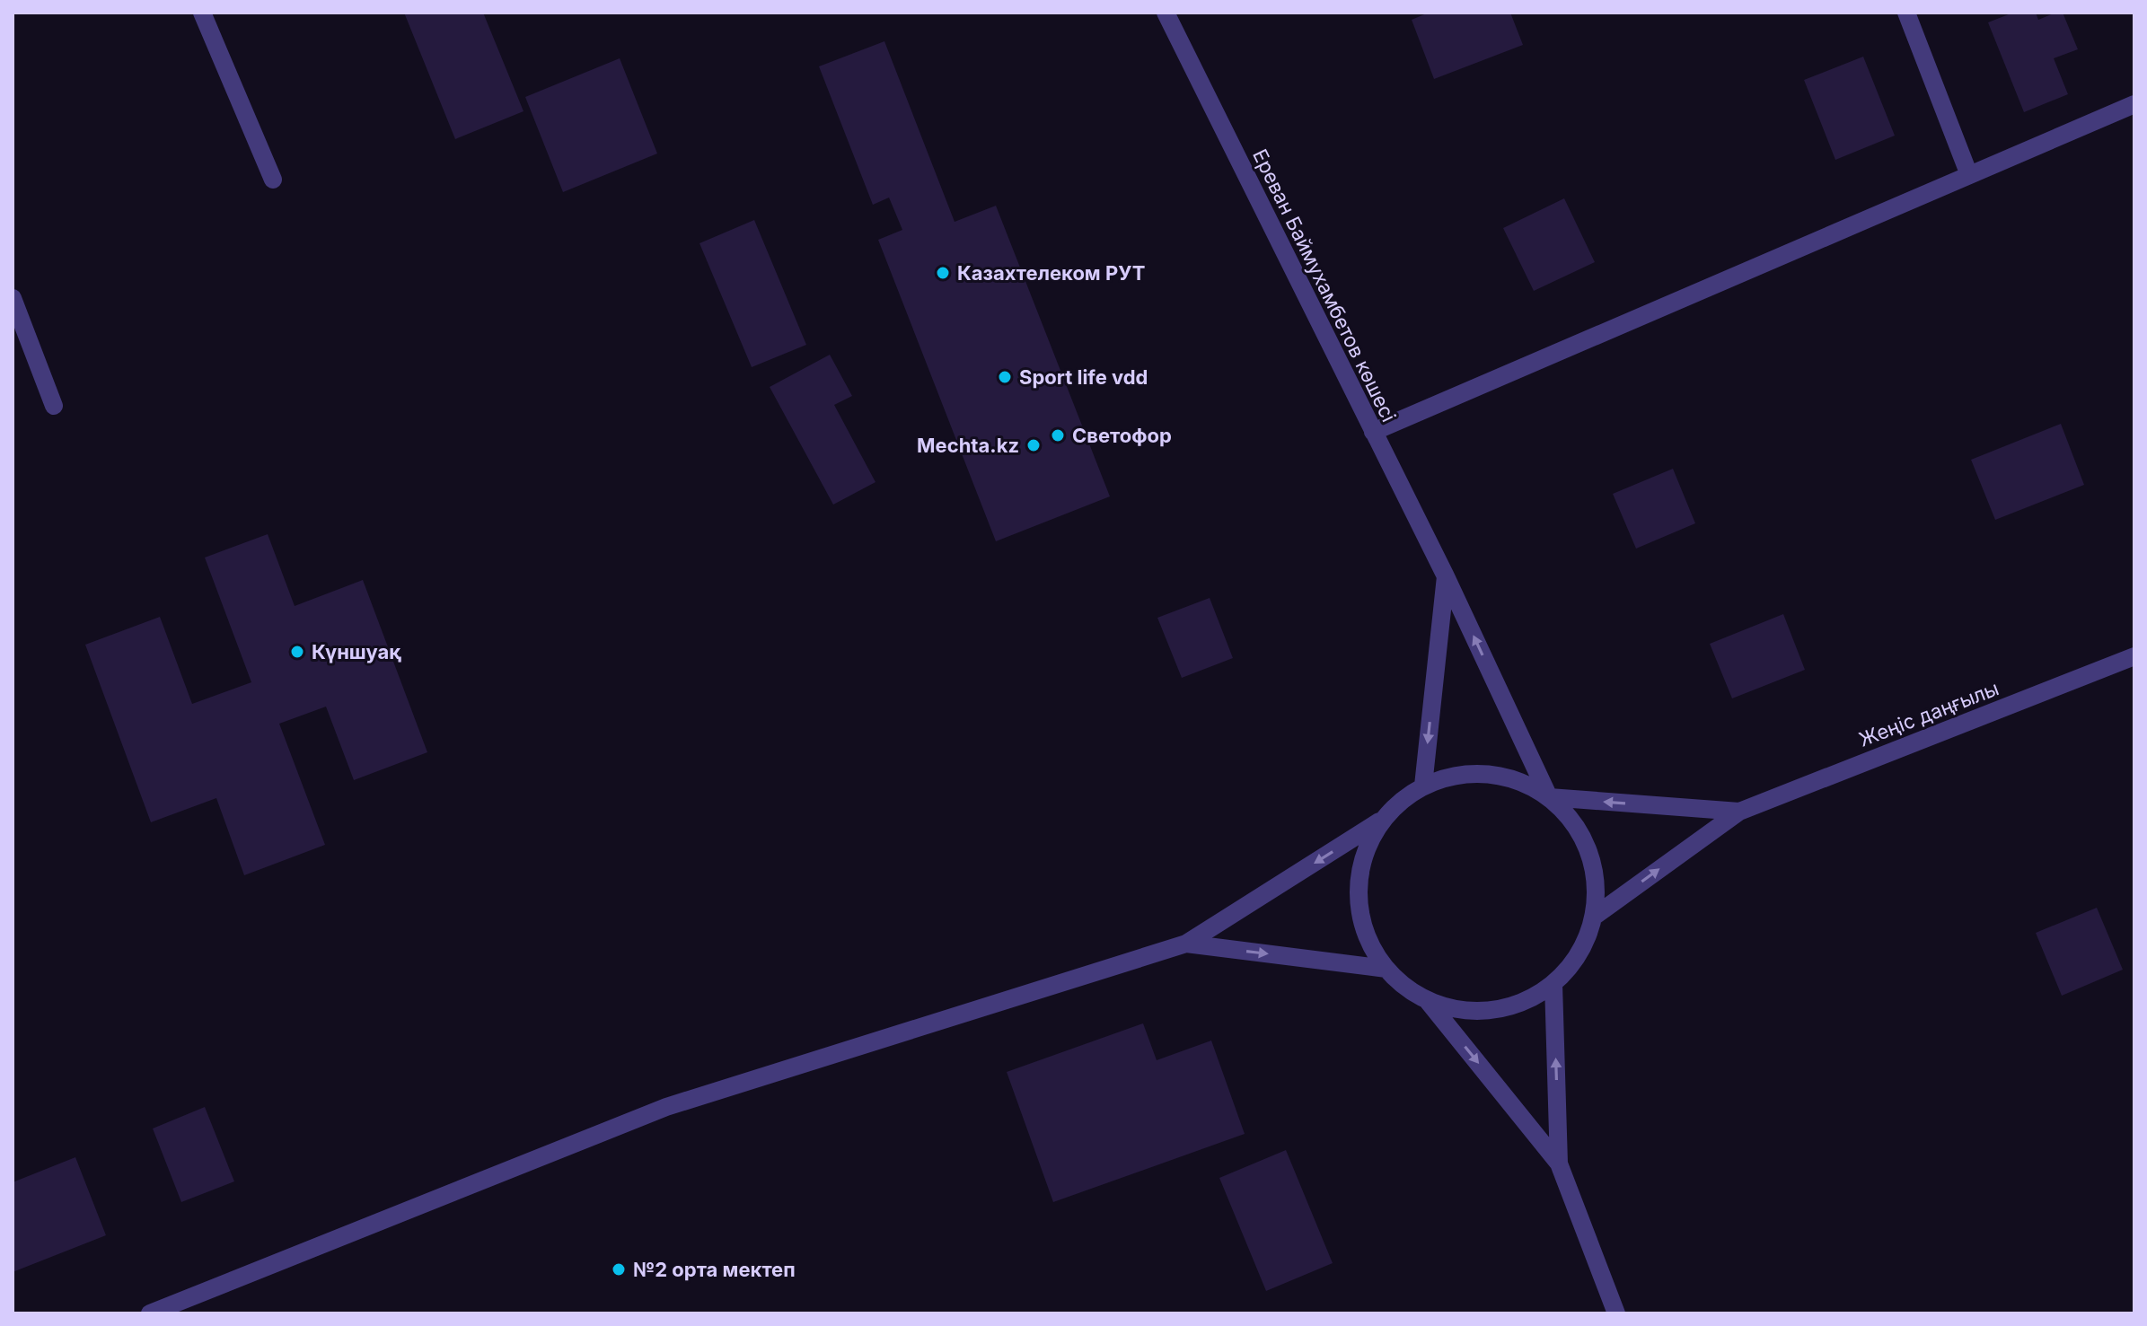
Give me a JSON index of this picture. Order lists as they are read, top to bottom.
{
  "streets": {
    "street": ["Ереван Баймухамбетов көшесі", "Жеңіс даңғылы"]
  },
  "places": [
    "Казахтелеком РУТ",
    "Sport life vdd",
    "Светофор",
    "Mechta.kz",
    "Күншуақ",
    "№2 орта мектеп"
  ]
}
